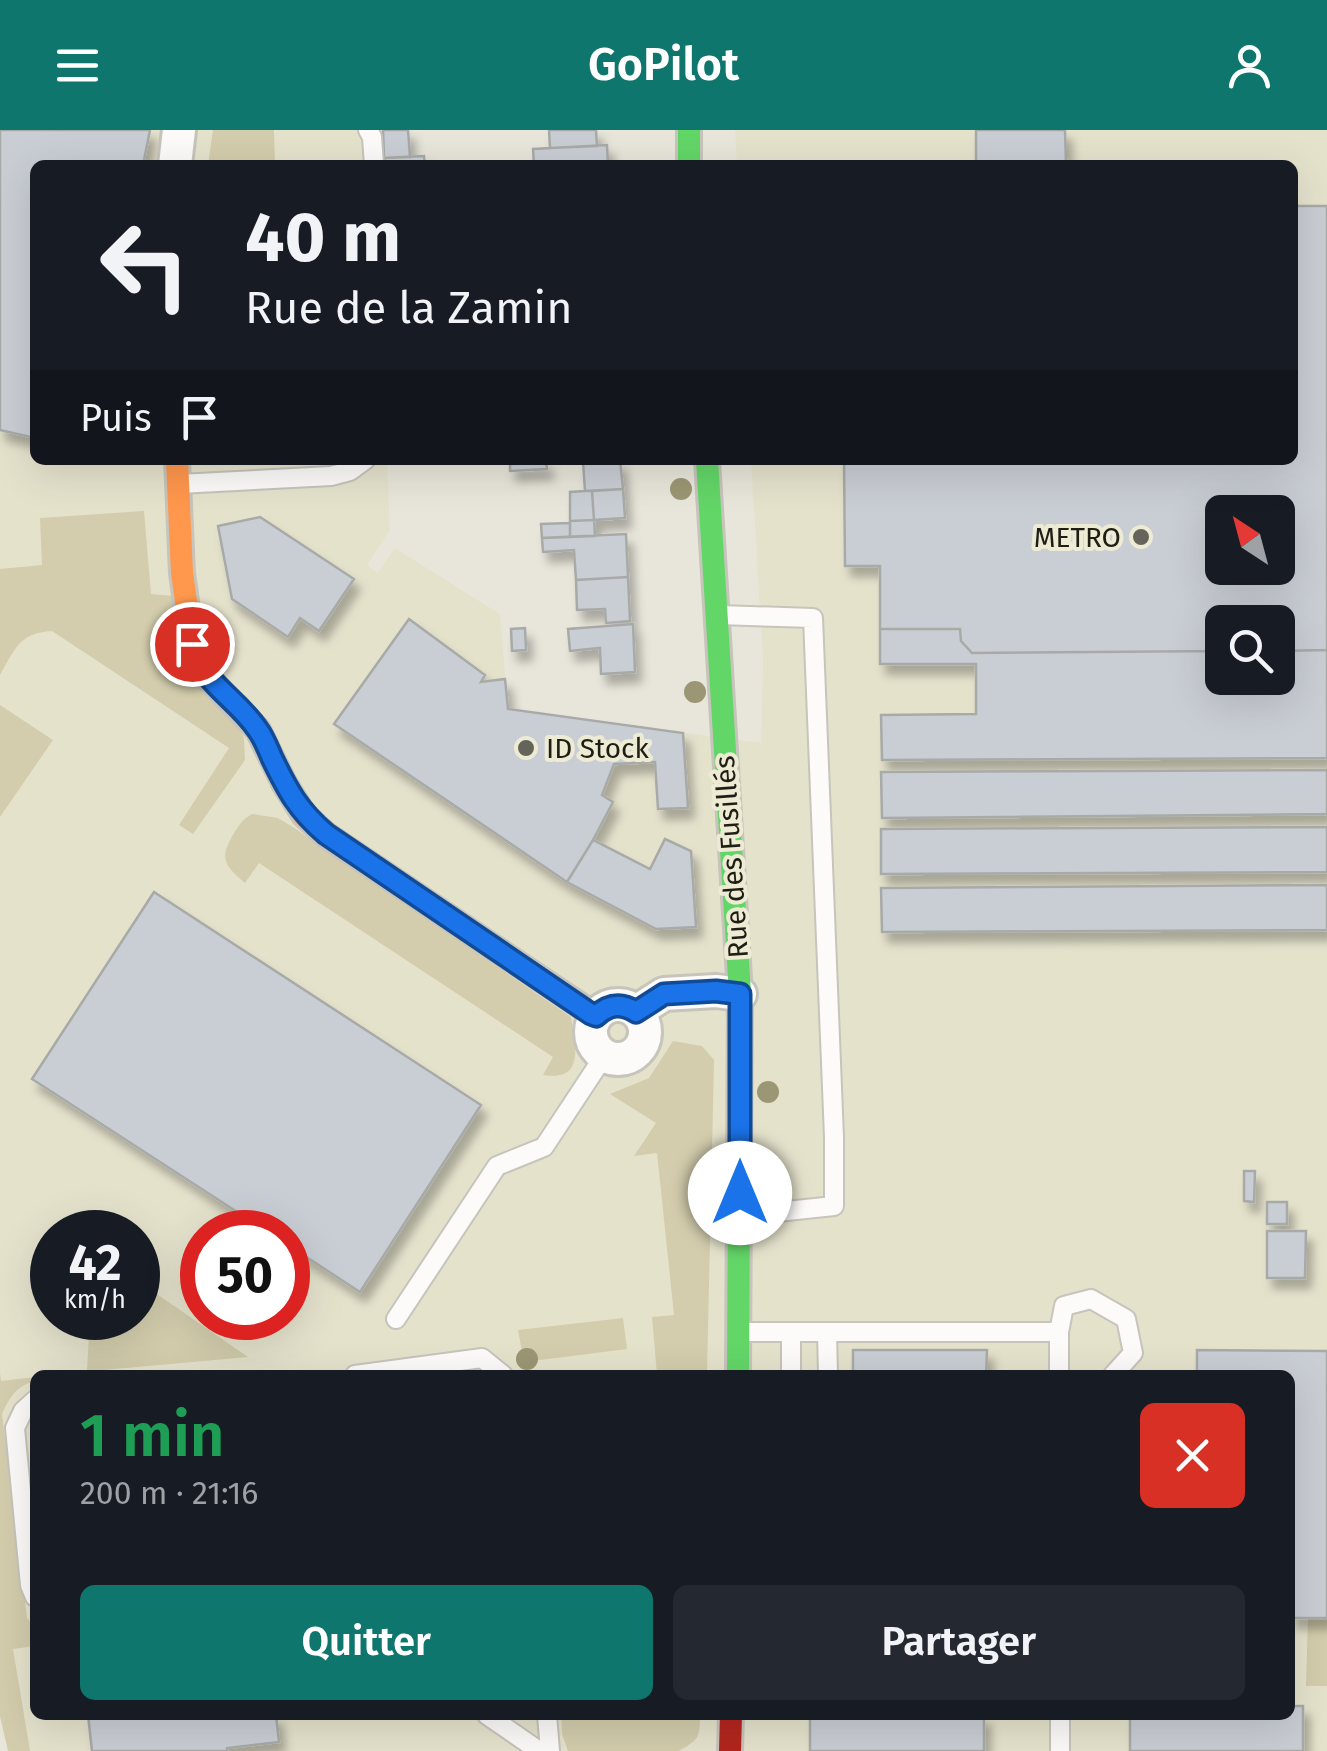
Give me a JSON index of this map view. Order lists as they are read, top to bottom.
{
  "streets": {
    "main road": ["Rue des Fusillés"]
  },
  "places": ["METRO", "ID Stock"],
  "north": "top left",
  "page": {
    "header": "GoPilot",
    "turn": ["40 m", "Rue de la Zamin"],
    "then": "Puis",
    "speed": "42 km/h",
    "limit": "50",
    "heading": ["1 min", "200 m · 21:16"],
    "buttons": ["Quitter", "Partager"]
  }
}
